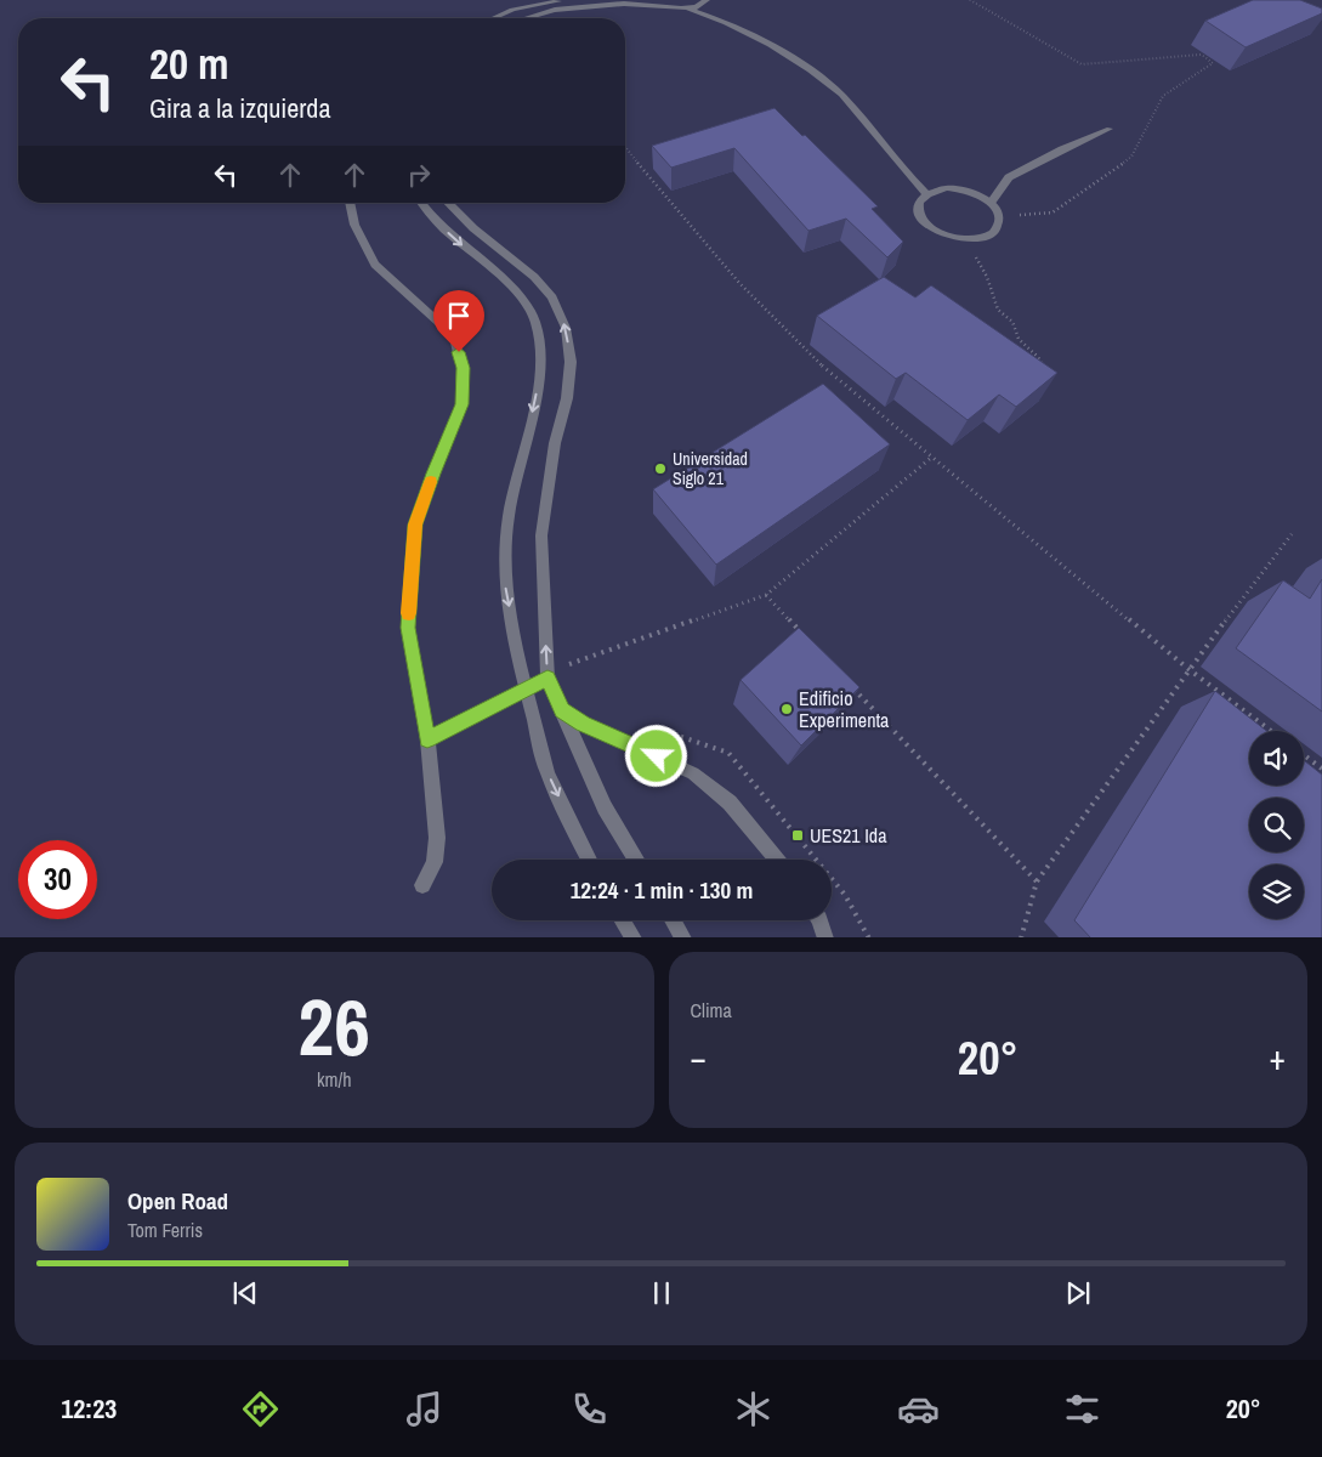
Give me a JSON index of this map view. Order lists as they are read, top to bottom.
{
  "places": {
    "other": ["Universidad Siglo 21", "Edificio Experimenta"],
    "transit": ["UES21 Ida"]
  },
  "page": {
    "turn": ["20 m", "Gira a la izquierda"],
    "limit": "30",
    "trip": "12:24 · 1 min · 130 m",
    "tile": [
      ["26", "km/h"],
      "Clima"
    ],
    "heat": ["−", "20°", "+"],
    "song": ["Open Road", "Tom Ferris"],
    "tabs": ["12:23", "20°"]
  }
}
